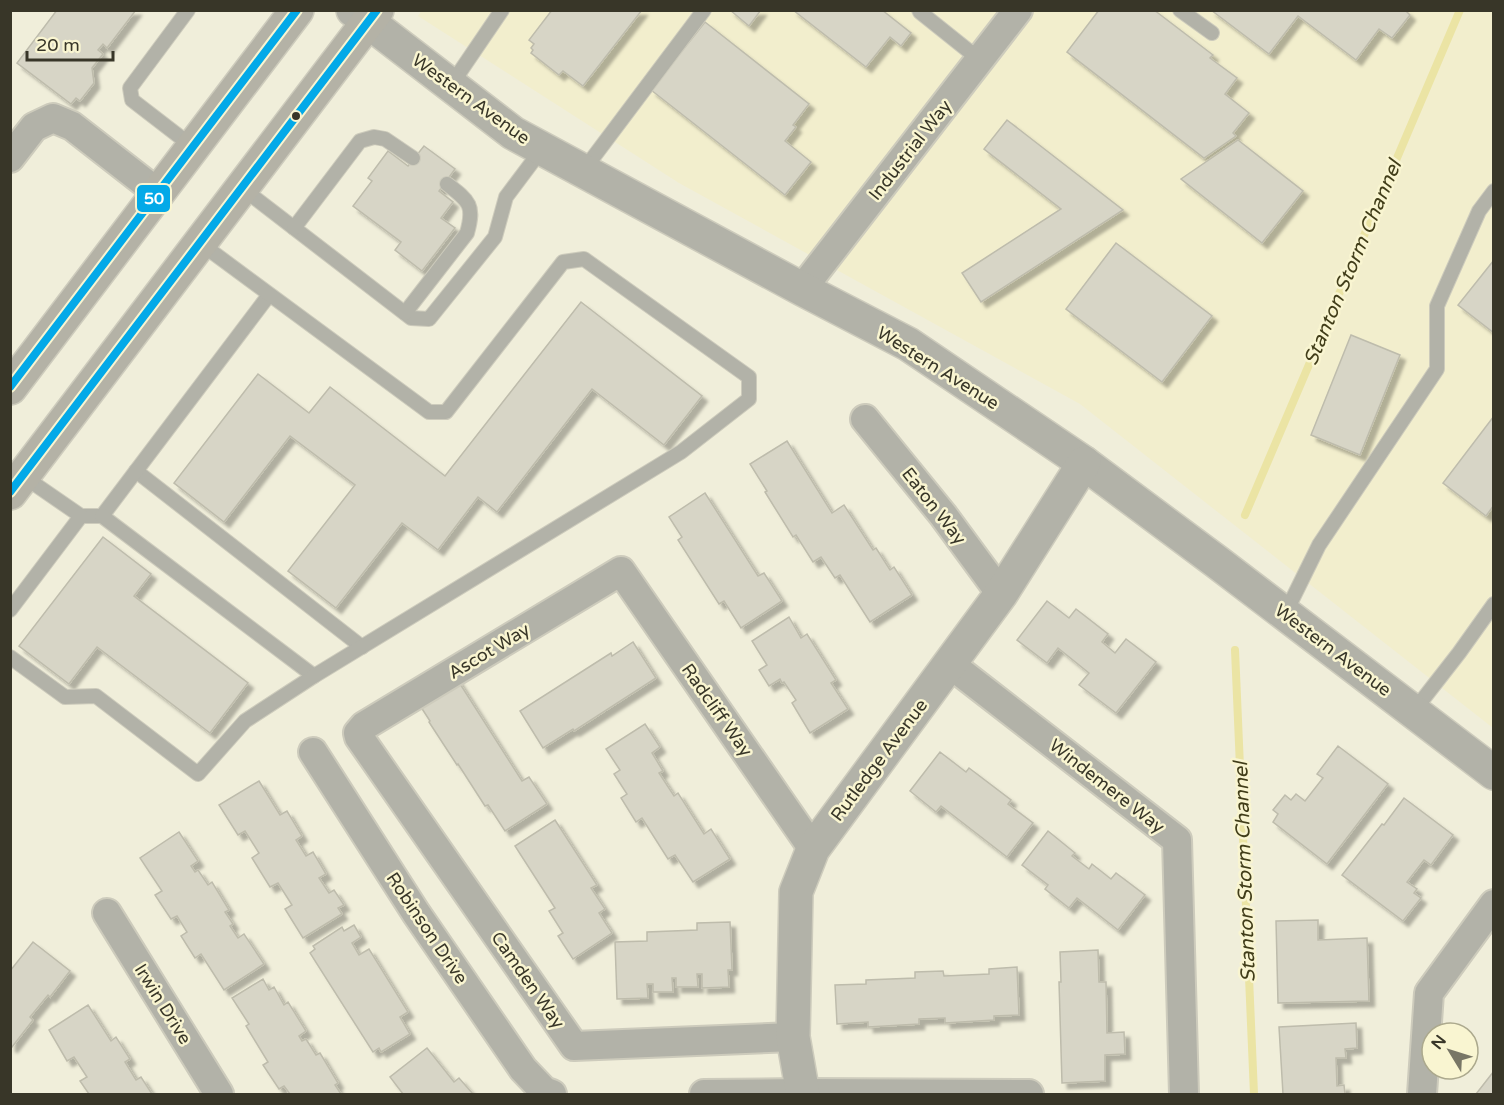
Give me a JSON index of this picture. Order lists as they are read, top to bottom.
{
  "streets": {
    "street": [
      "Western Avenue",
      "Industrial Way",
      "Eaton Way",
      "Ascot Way",
      "Radcliff Way",
      "Rutledge Avenue",
      "Windemere Way",
      "Robinson Drive",
      "Camden Way",
      "Irwin Drive"
    ]
  },
  "crossings": [
    ["Western Avenue", "Industrial Way"],
    ["Western Avenue", "Rutledge Avenue"],
    ["Eaton Way", "Rutledge Avenue"],
    ["Ascot Way", "Radcliff Way"],
    ["Ascot Way", "Camden Way"],
    ["Radcliff Way", "Rutledge Avenue"],
    ["Rutledge Avenue", "Windemere Way"],
    ["Rutledge Avenue", "Camden Way"]
  ],
  "water": ["Stanton Storm Channel"],
  "lines": ["transit line 50"],
  "scale_bar": "20 m",
  "north": "top left"
}
